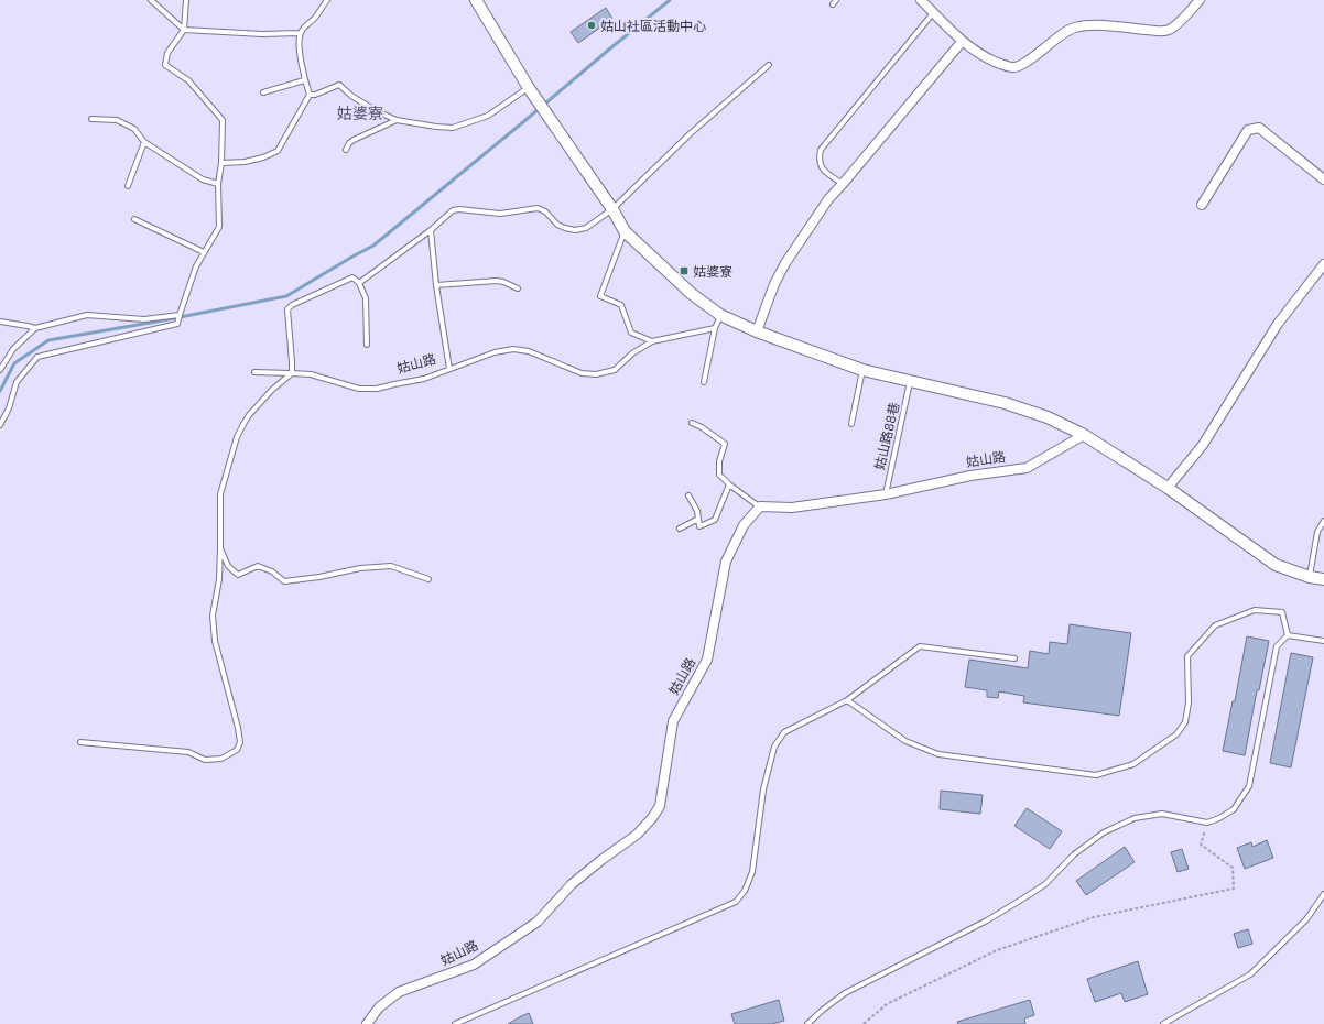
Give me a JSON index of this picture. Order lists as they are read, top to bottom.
{
  "streets": {
    "street": ["姑山路"],
    "lane": ["姑山路88巷"]
  },
  "crossings": [
    ["姑山路", "姑山路88巷"]
  ],
  "districts": ["姑婆寮"],
  "places": {
    "other": ["姑山社區活動中心"],
    "transit": ["姑婆寮"]
  }
}
